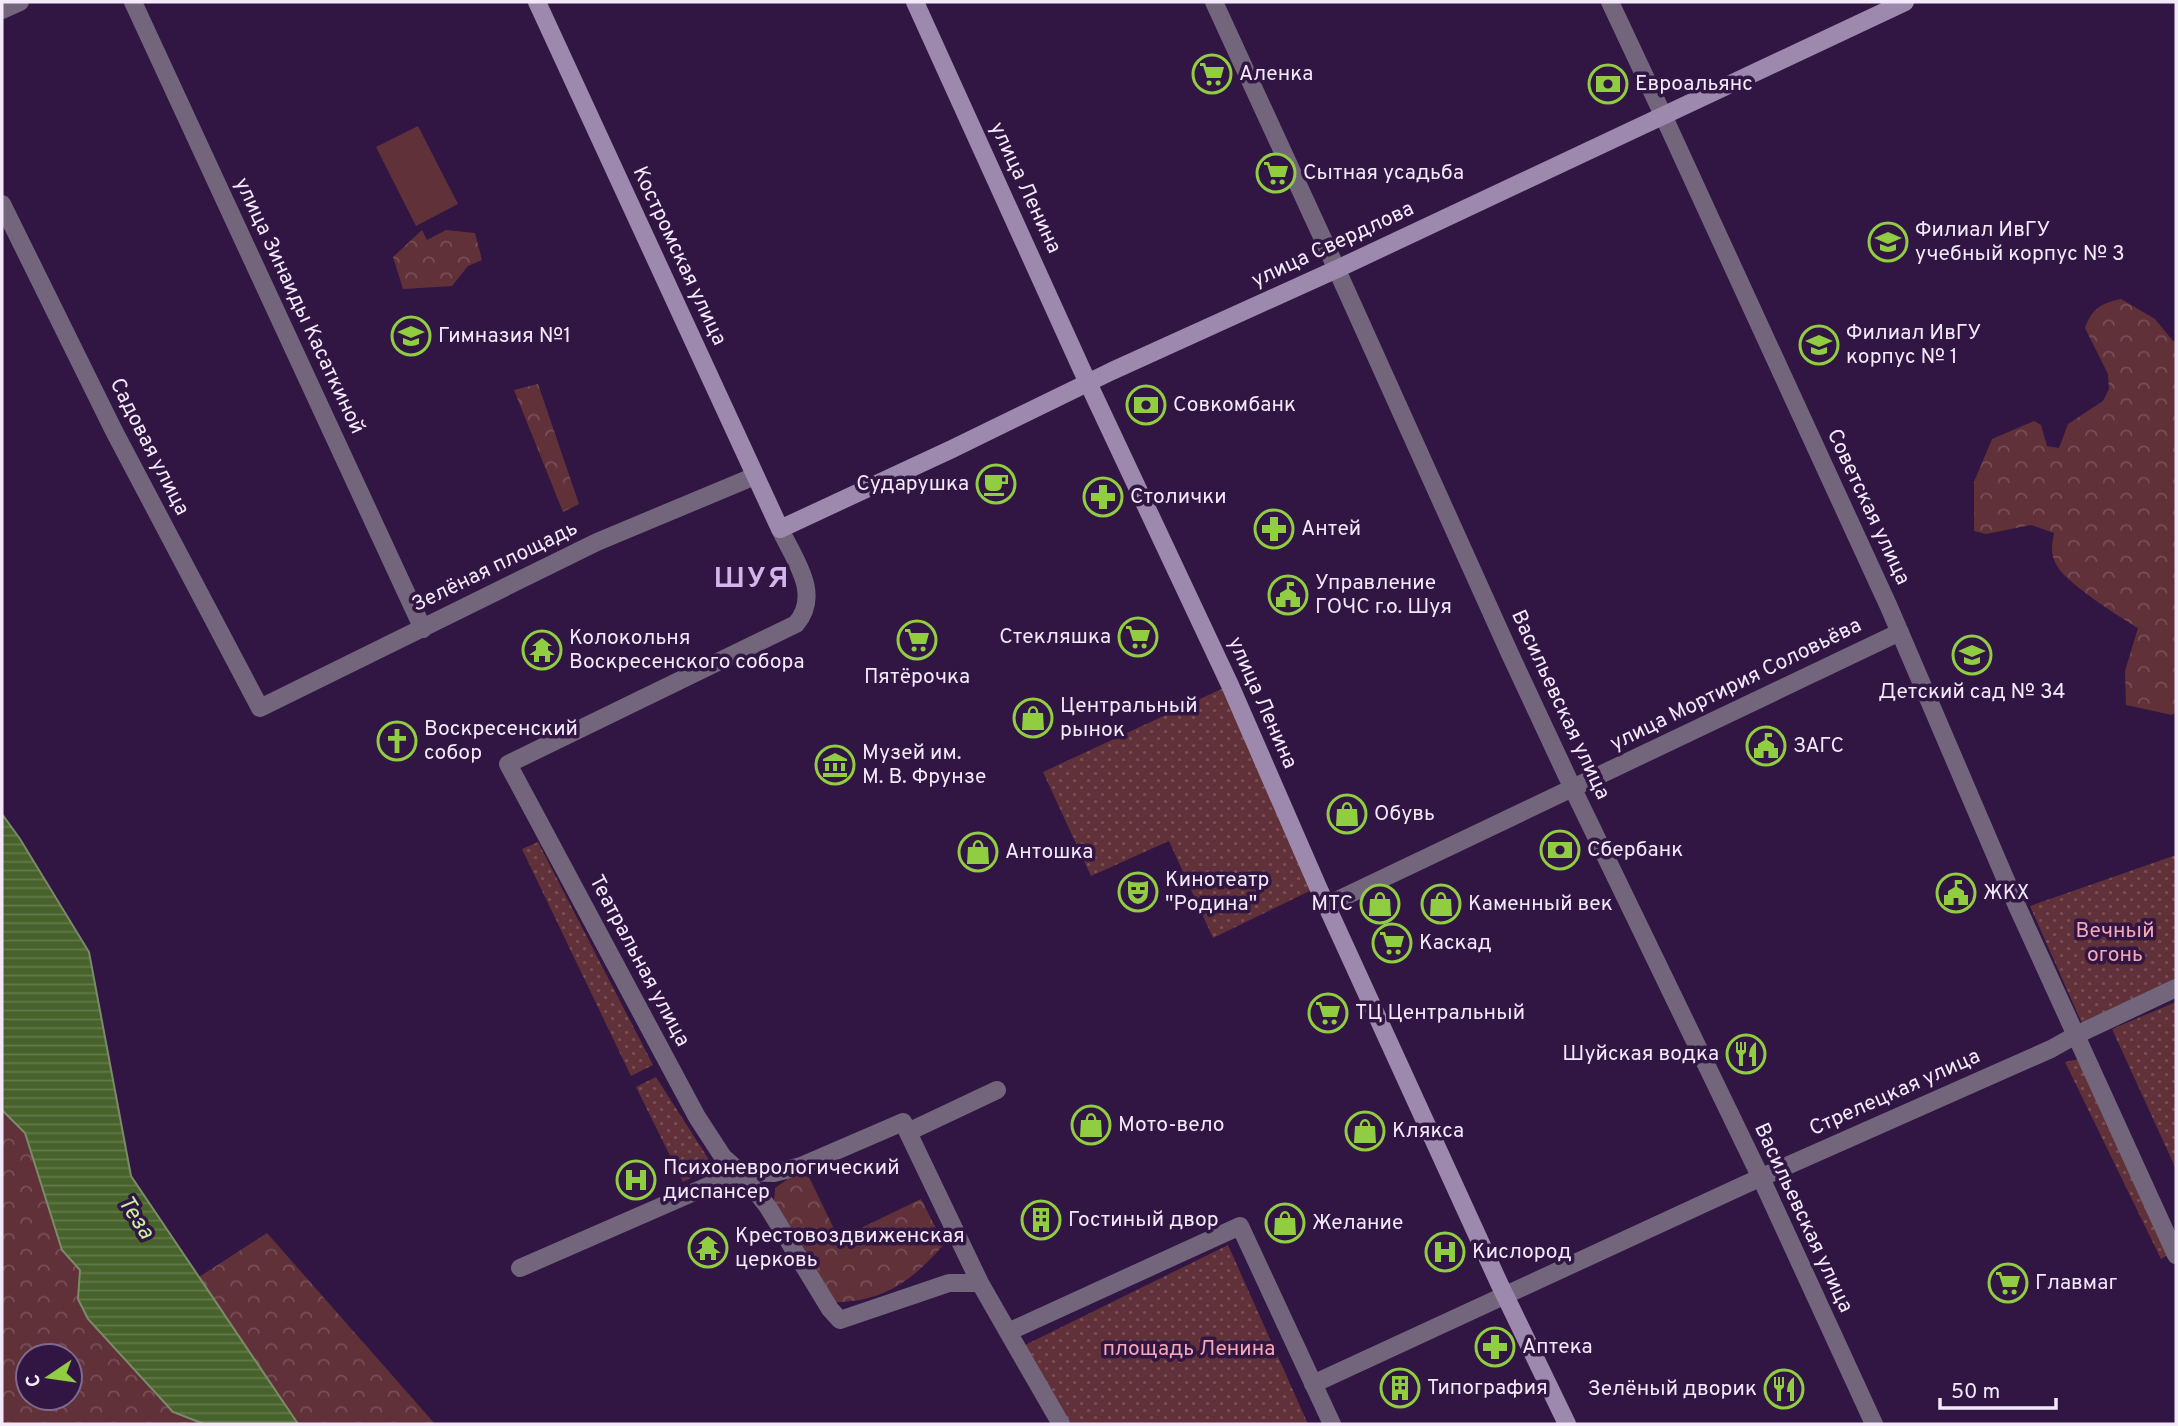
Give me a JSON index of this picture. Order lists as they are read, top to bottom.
{
  "streets": {
    "main road": ["улица Ленина", "улица Свердлова", "Костромская улица"],
    "street": [
      "улица Зинаиды Касаткиной",
      "Садовая улица",
      "Советская улица",
      "Зелёная площадь",
      "улица Мортирия Соловьёва",
      "Васильевская улица",
      "Театральная улица",
      "Стрелецкая улица"
    ]
  },
  "crossings": [
    ["улица Ленина", "улица Свердлова"],
    ["улица Ленина", "улица Мортирия Соловьёва"],
    ["улица Ленина", "Стрелецкая улица"],
    ["улица Свердлова", "Костромская улица"],
    ["улица Свердлова", "Советская улица"],
    ["улица Свердлова", "Васильевская улица"],
    ["улица Свердлова", "Театральная улица"],
    ["Костромская улица", "Зелёная площадь"],
    ["Костромская улица", "Театральная улица"],
    ["улица Зинаиды Касаткиной", "Зелёная площадь"],
    ["Садовая улица", "Зелёная площадь"],
    ["Советская улица", "улица Мортирия Соловьёва"],
    ["Советская улица", "Стрелецкая улица"],
    ["улица Мортирия Соловьёва", "Васильевская улица"],
    ["Васильевская улица", "Стрелецкая улица"]
  ],
  "districts": ["ШУЯ"],
  "water": ["Теза"],
  "parks": ["Вечный огонь", "площадь Ленина"],
  "places": {
    "supermarket": [
      "Аленка",
      "Сытная усадьба",
      "Стекляшка",
      "Пятёрочка",
      "Каскад",
      "ТЦ Центральный",
      "Главмаг"
    ],
    "bank": ["Евроальянс", "Совкомбанк", "Сбербанк"],
    "school or university": [
      "Филиал ИвГУ учебный корпус № 3",
      "Гимназия №1",
      "Филиал ИвГУ корпус № 1",
      "Детский сад № 34"
    ],
    "cafe": ["Сударушка"],
    "pharmacy": ["Столички", "Антей", "Аптека"],
    "public building": ["Управление ГОЧС г.о. Шуя", "ЗАГС", "ЖКХ"],
    "temple": ["Колокольня Воскресенского собора", "Крестовоздвиженская церковь"],
    "shop": [
      "Центральный рынок",
      "Обувь",
      "Антошка",
      "МТС",
      "Каменный век",
      "Мото-вело",
      "Клякса",
      "Желание"
    ],
    "church": ["Воскресенский собор"],
    "museum": ["Музей им. М. В. Фрунзе"],
    "theatre": ["Кинотеатр \"Родина\""],
    "restaurant": ["Шуйская водка", "Зелёный дворик"],
    "hospital": ["Психоневрологический диспансер", "Кислород"],
    "building": ["Гостиный двор", "Типография"]
  },
  "scale_bar": "50 m",
  "north": "left"
}
